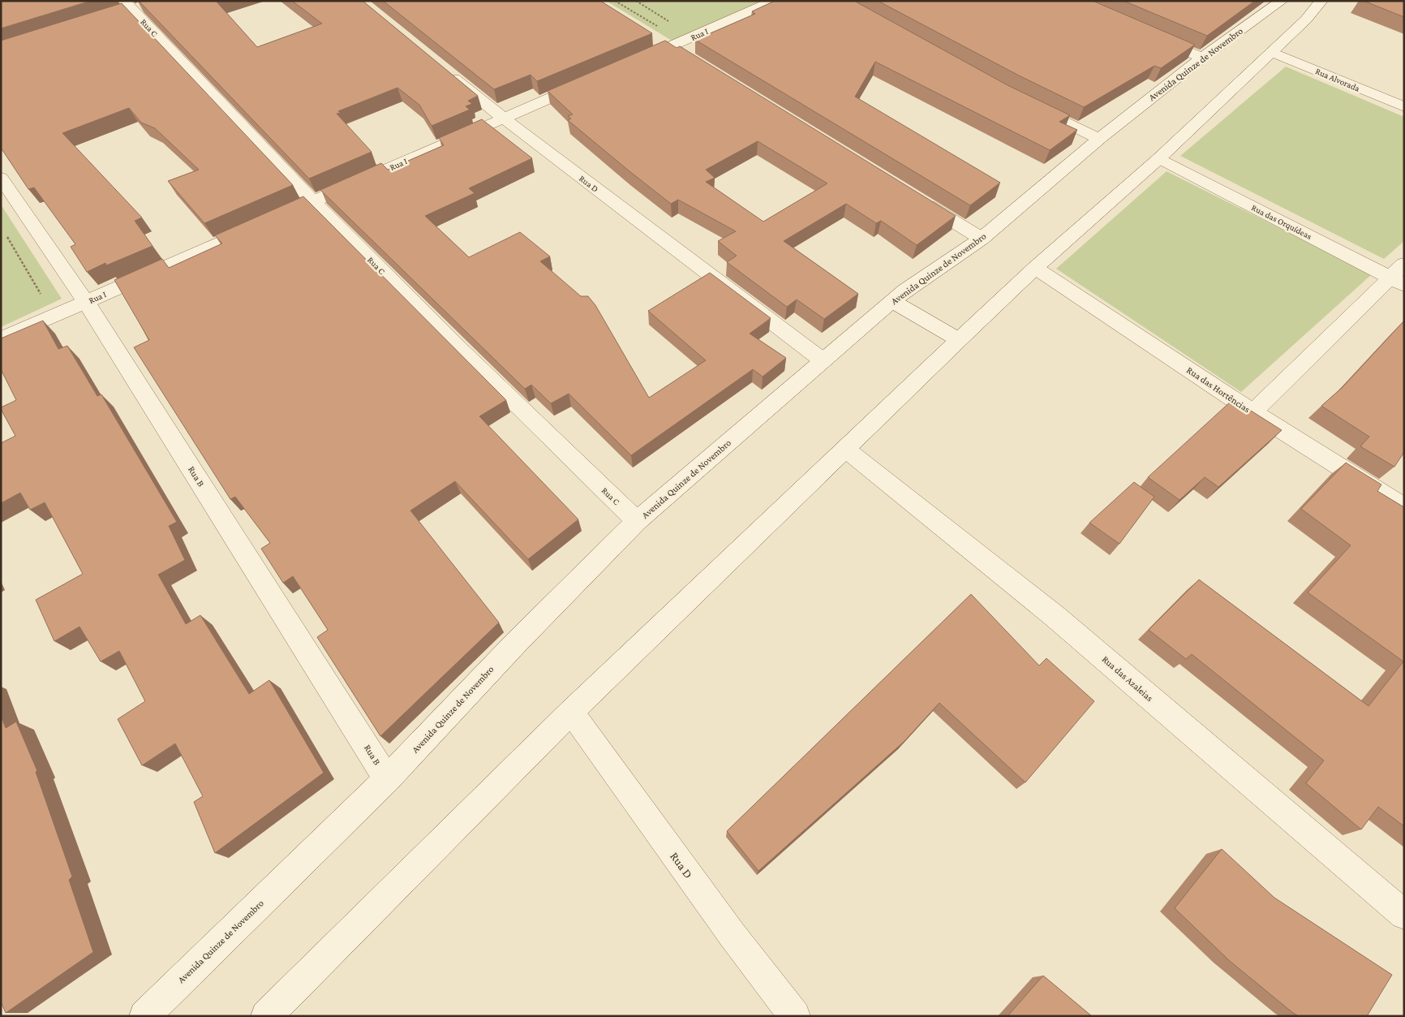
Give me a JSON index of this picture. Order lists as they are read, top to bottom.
{
  "streets": {
    "street": [
      "Rua C",
      "Rua I",
      "Avenida Quinze de Novembro",
      "Rua Alvorada",
      "Rua D",
      "Rua das Orquídeas",
      "Rua das Hortências",
      "Rua B",
      "Rua das Azaleias"
    ]
  },
  "crossings": [
    ["Rua C", "Rua I"],
    ["Rua C", "Avenida Quinze de Novembro"],
    ["Rua I", "Rua D"],
    ["Rua I", "Rua B"],
    ["Avenida Quinze de Novembro", "Rua D"],
    ["Avenida Quinze de Novembro", "Rua B"]
  ]
}
